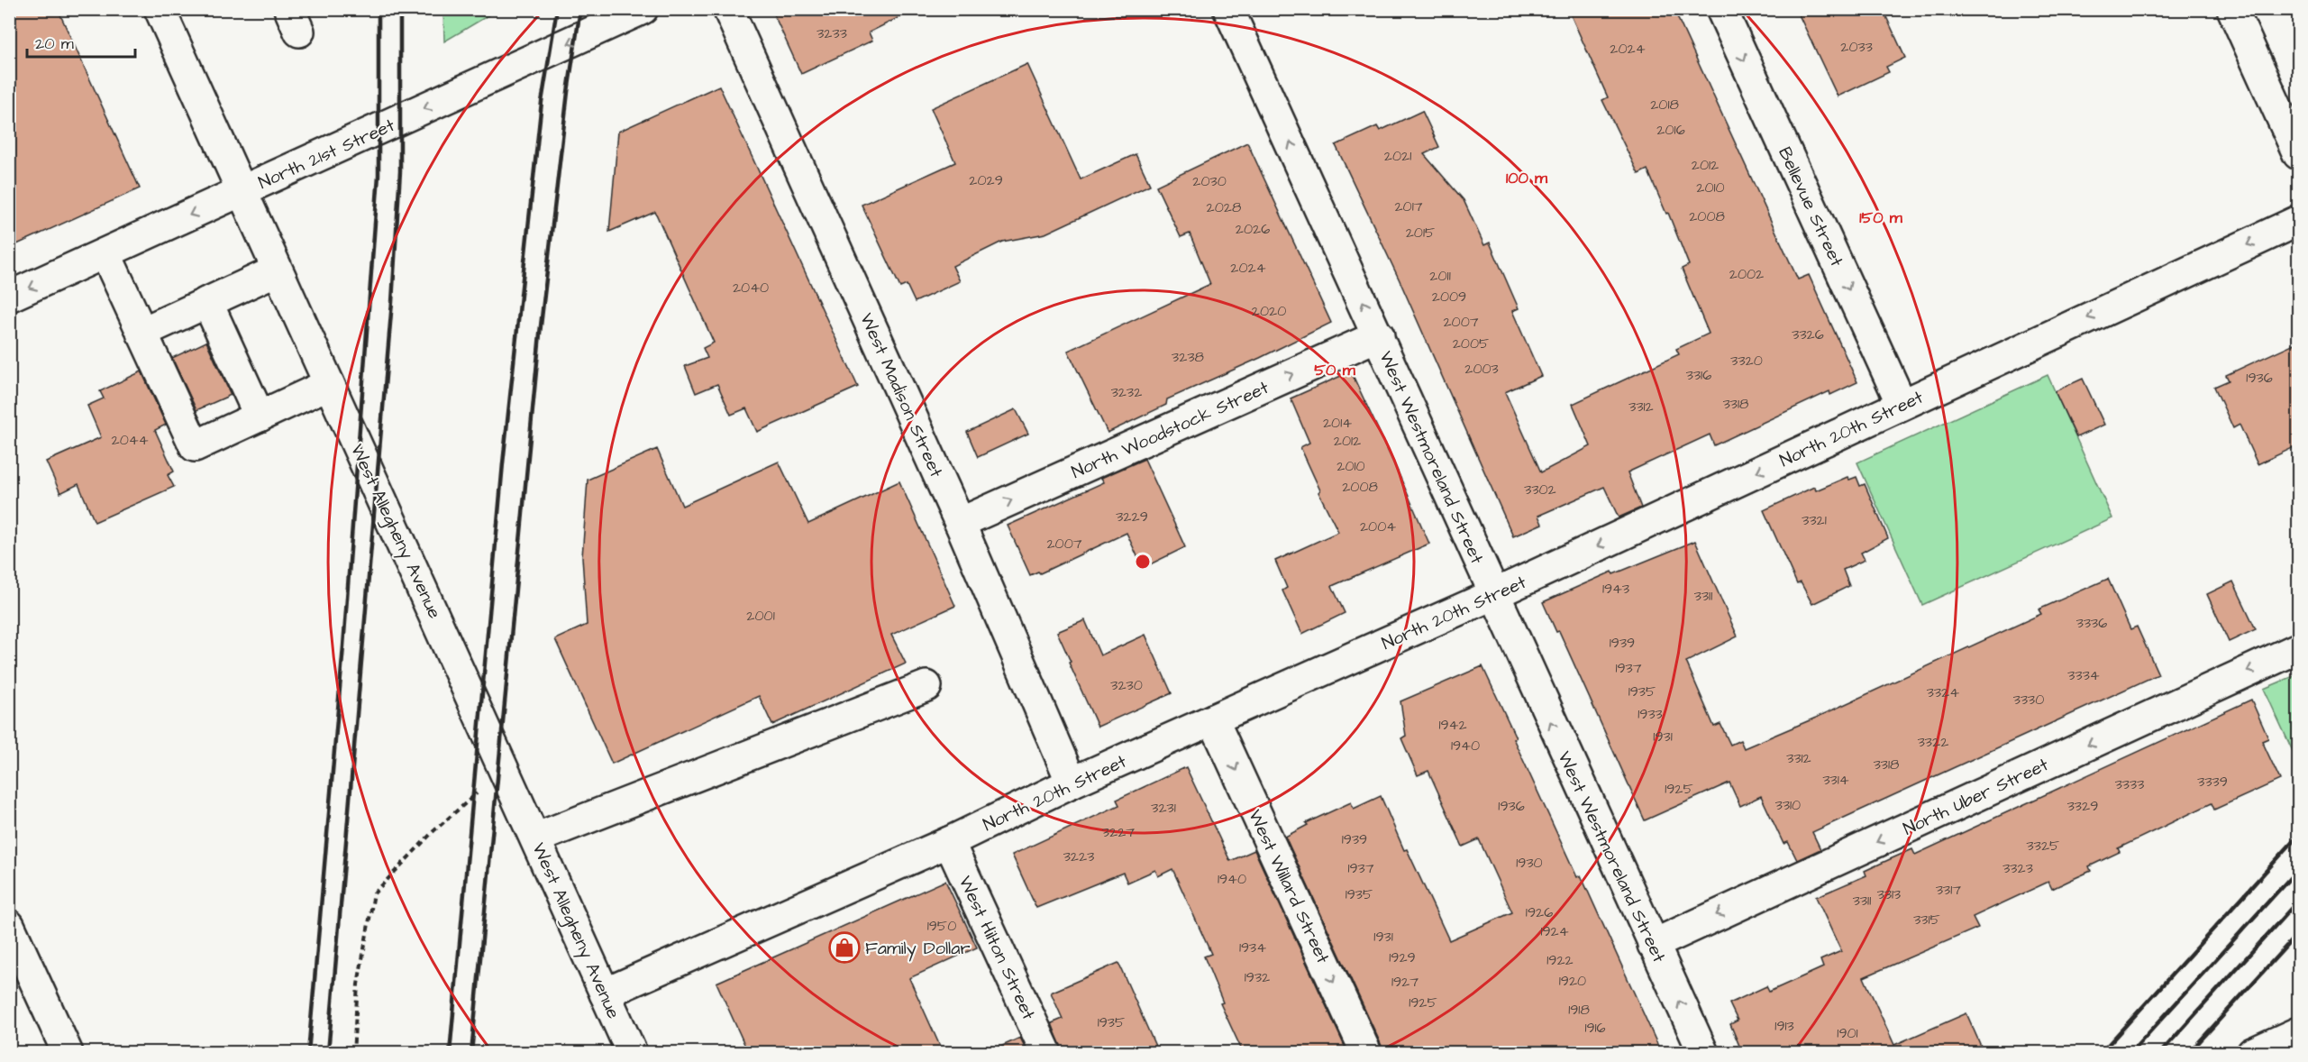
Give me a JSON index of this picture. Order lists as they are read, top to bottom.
{
  "streets": {
    "street": [
      "North 21st Street",
      "Bellevue Street",
      "West Madison Street",
      "North 20th Street",
      "North Woodstock Street",
      "West Westmoreland Street",
      "West Allegheny Avenue",
      "North Uber Street",
      "West Willard Street",
      "West Hilton Street"
    ]
  },
  "crossings": [
    ["North 21st Street", "West Allegheny Avenue"],
    ["Bellevue Street", "North 20th Street"],
    ["West Madison Street", "North 20th Street"],
    ["West Madison Street", "North Woodstock Street"],
    ["North 20th Street", "West Westmoreland Street"],
    ["North 20th Street", "West Allegheny Avenue"],
    ["North 20th Street", "West Willard Street"],
    ["North 20th Street", "West Hilton Street"],
    ["North Woodstock Street", "West Westmoreland Street"],
    ["West Westmoreland Street", "North Uber Street"]
  ],
  "one_way": [
    "Bellevue Street",
    "North 20th Street",
    "North Woodstock Street",
    "West Westmoreland Street",
    "North Uber Street",
    "West Willard Street"
  ],
  "places": {
    "shop": ["Family Dollar"]
  },
  "house_numbers": [
    "3233",
    "2033",
    "2024",
    "2018",
    "2016",
    "2021",
    "2012",
    "2029",
    "2030",
    "2010",
    "2017",
    "2028",
    "2008",
    "2026",
    "2015",
    "2024",
    "2002",
    "2011",
    "2040",
    "2009",
    "2020",
    "2007",
    "3326",
    "2005",
    "3238",
    "3320",
    "2003",
    "3316",
    "1936",
    "3232",
    "3318",
    "3312",
    "2014",
    "2044",
    "2012",
    "2010",
    "2008",
    "3302",
    "3229",
    "3321",
    "2004",
    "2007",
    "1943",
    "3311",
    "2001",
    "3336",
    "1939",
    "1937",
    "3334",
    "3230",
    "1935",
    "3324",
    "3330",
    "1933",
    "1942",
    "1931",
    "3322",
    "1940",
    "3312",
    "3318",
    "3314",
    "3339",
    "3333",
    "1925",
    "3310",
    "1936",
    "3329",
    "3231",
    "3227",
    "1939",
    "3325",
    "3223",
    "1930",
    "1937",
    "3323",
    "1940",
    "3317",
    "1935",
    "3313",
    "3311",
    "1926",
    "3315",
    "1950",
    "1924",
    "1931",
    "1934",
    "1929",
    "1922",
    "1932",
    "1920",
    "1927",
    "1925",
    "1918",
    "1935",
    "1913",
    "1916",
    "1901"
  ],
  "scale_bar": "20 m",
  "rings": ["100 m", "150 m", "50 m"]
}
